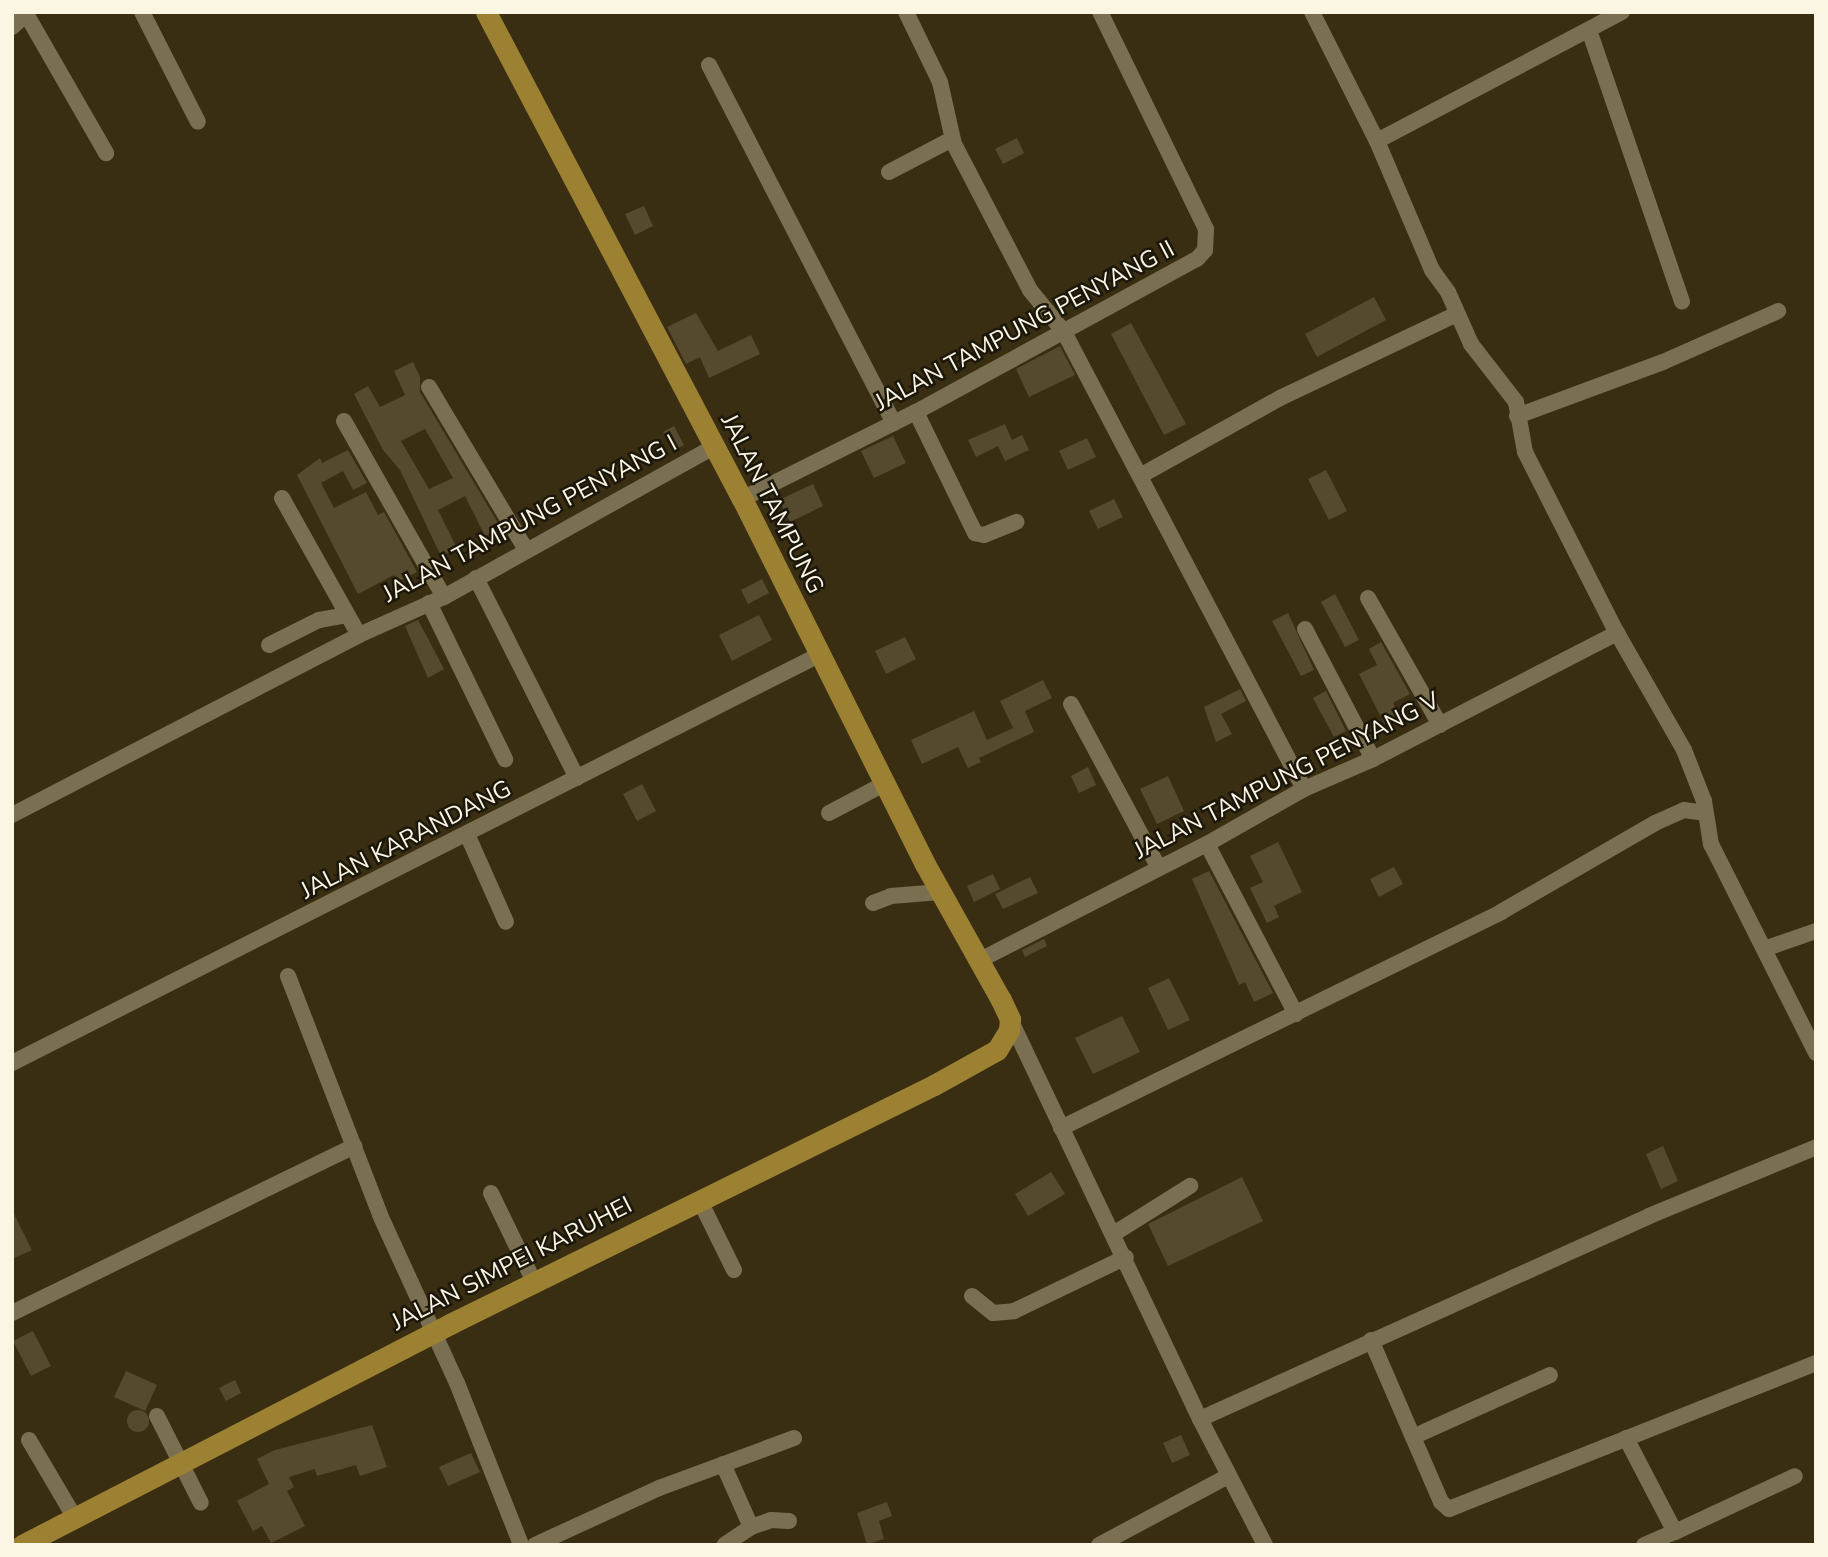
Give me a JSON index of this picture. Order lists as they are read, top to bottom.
{
  "streets": {
    "main road": ["JALAN TAMPUNG", "JALAN SIMPEI KARUHEI"],
    "street": [
      "JALAN TAMPUNG PENYANG II",
      "JALAN TAMPUNG PENYANG I",
      "JALAN TAMPUNG PENYANG V",
      "JALAN KARANDANG"
    ]
  },
  "crossings": [
    ["JALAN TAMPUNG PENYANG II", "JALAN TAMPUNG"],
    ["JALAN TAMPUNG", "JALAN TAMPUNG PENYANG I"],
    ["JALAN TAMPUNG", "JALAN TAMPUNG PENYANG V"],
    ["JALAN TAMPUNG", "JALAN KARANDANG"],
    ["JALAN TAMPUNG", "JALAN SIMPEI KARUHEI"]
  ]
}
